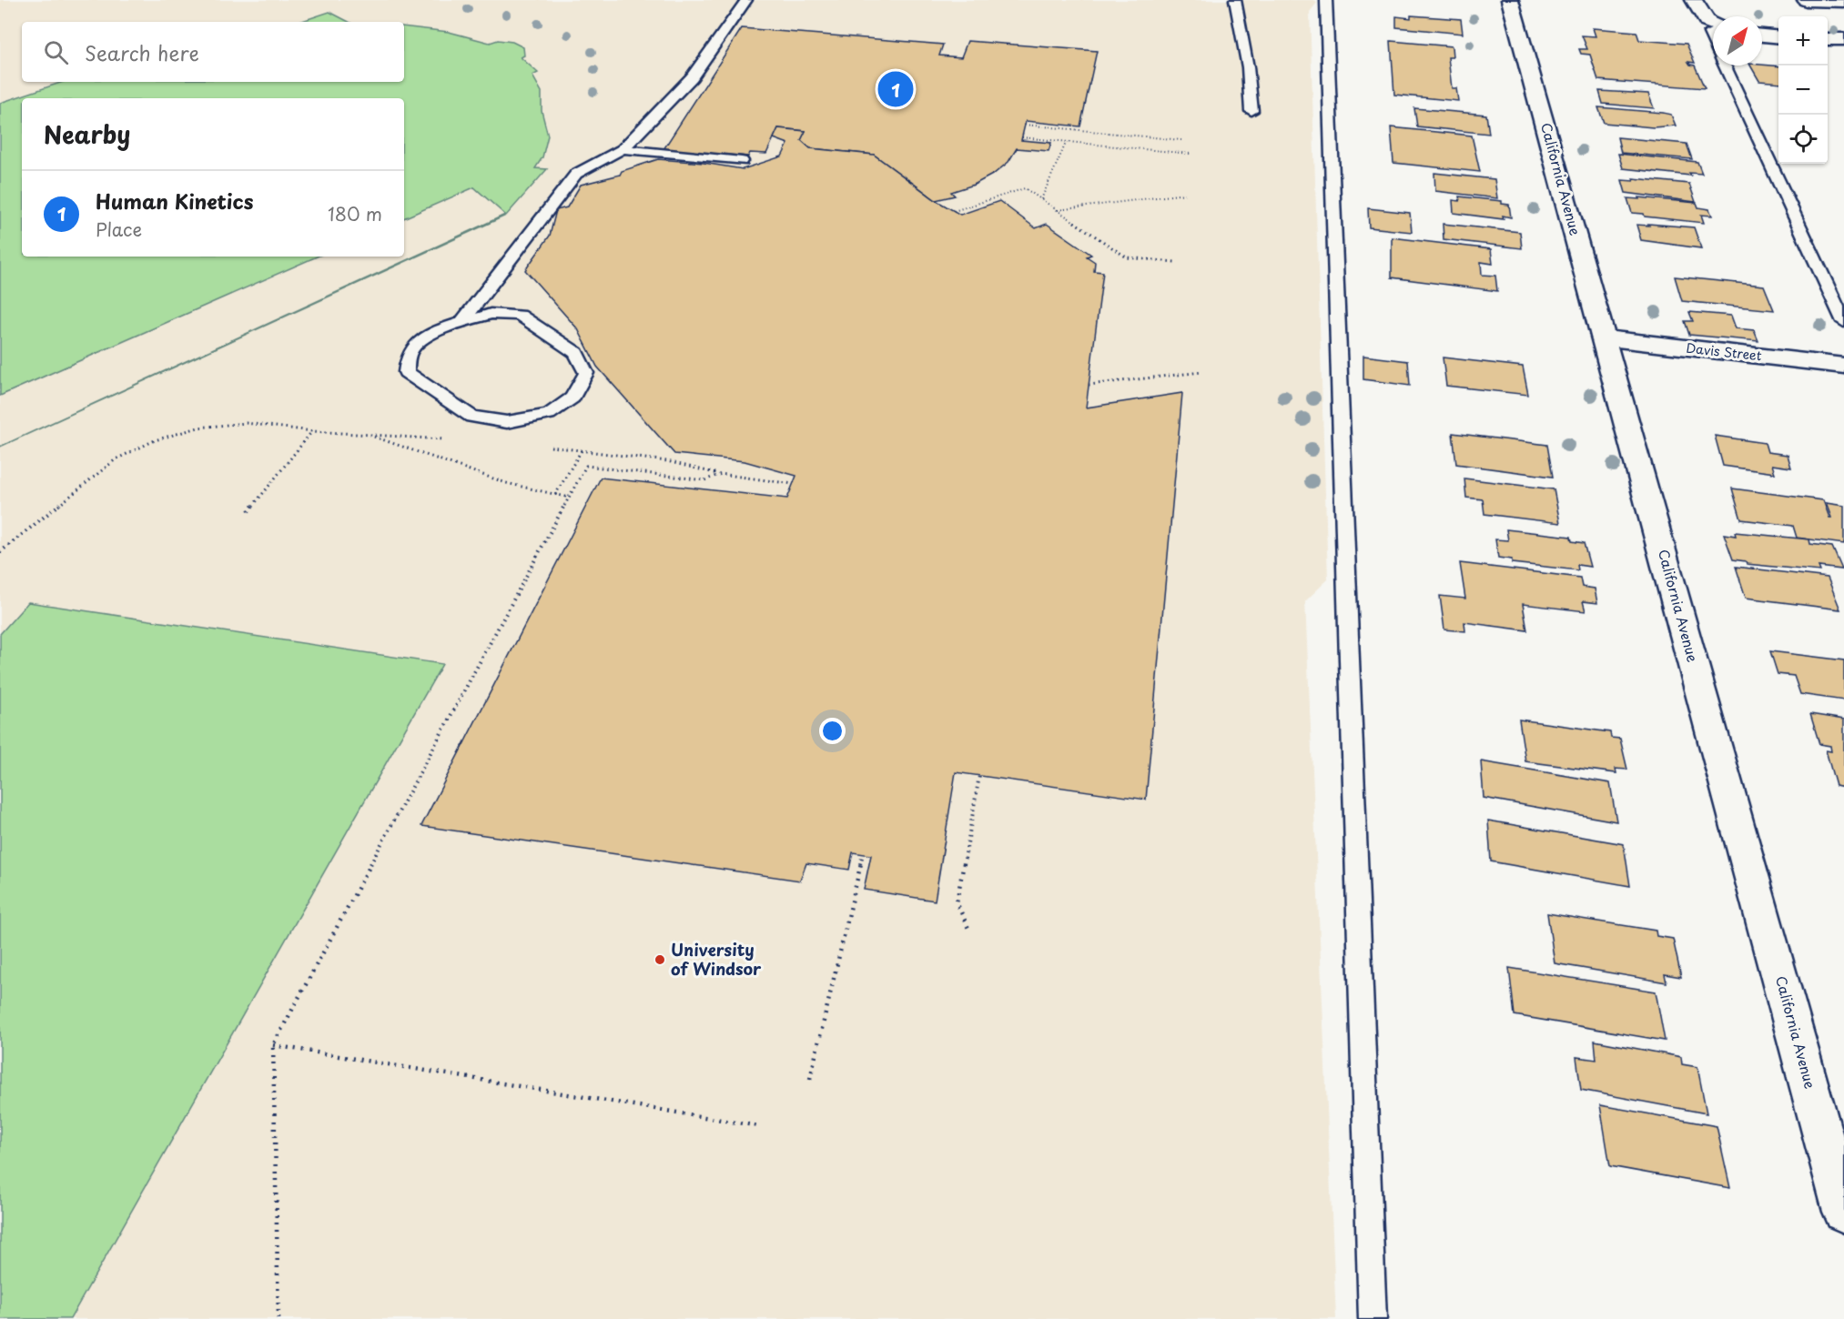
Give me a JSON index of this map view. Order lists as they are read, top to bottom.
{
  "streets": {
    "street": ["California Avenue", "Davis Street"]
  },
  "crossings": [
    ["California Avenue", "Davis Street"]
  ],
  "places": ["University of Windsor"],
  "north": "top right",
  "page": {
    "map_buttons": ["+", "−"],
    "search": "Search here",
    "pins": "1",
    "heading": "Nearby",
    "list": [
      {
        "mark": "1",
        "name": "Human Kinetics",
        "note": "Place",
        "value": "180 m"
      }
    ]
  }
}
